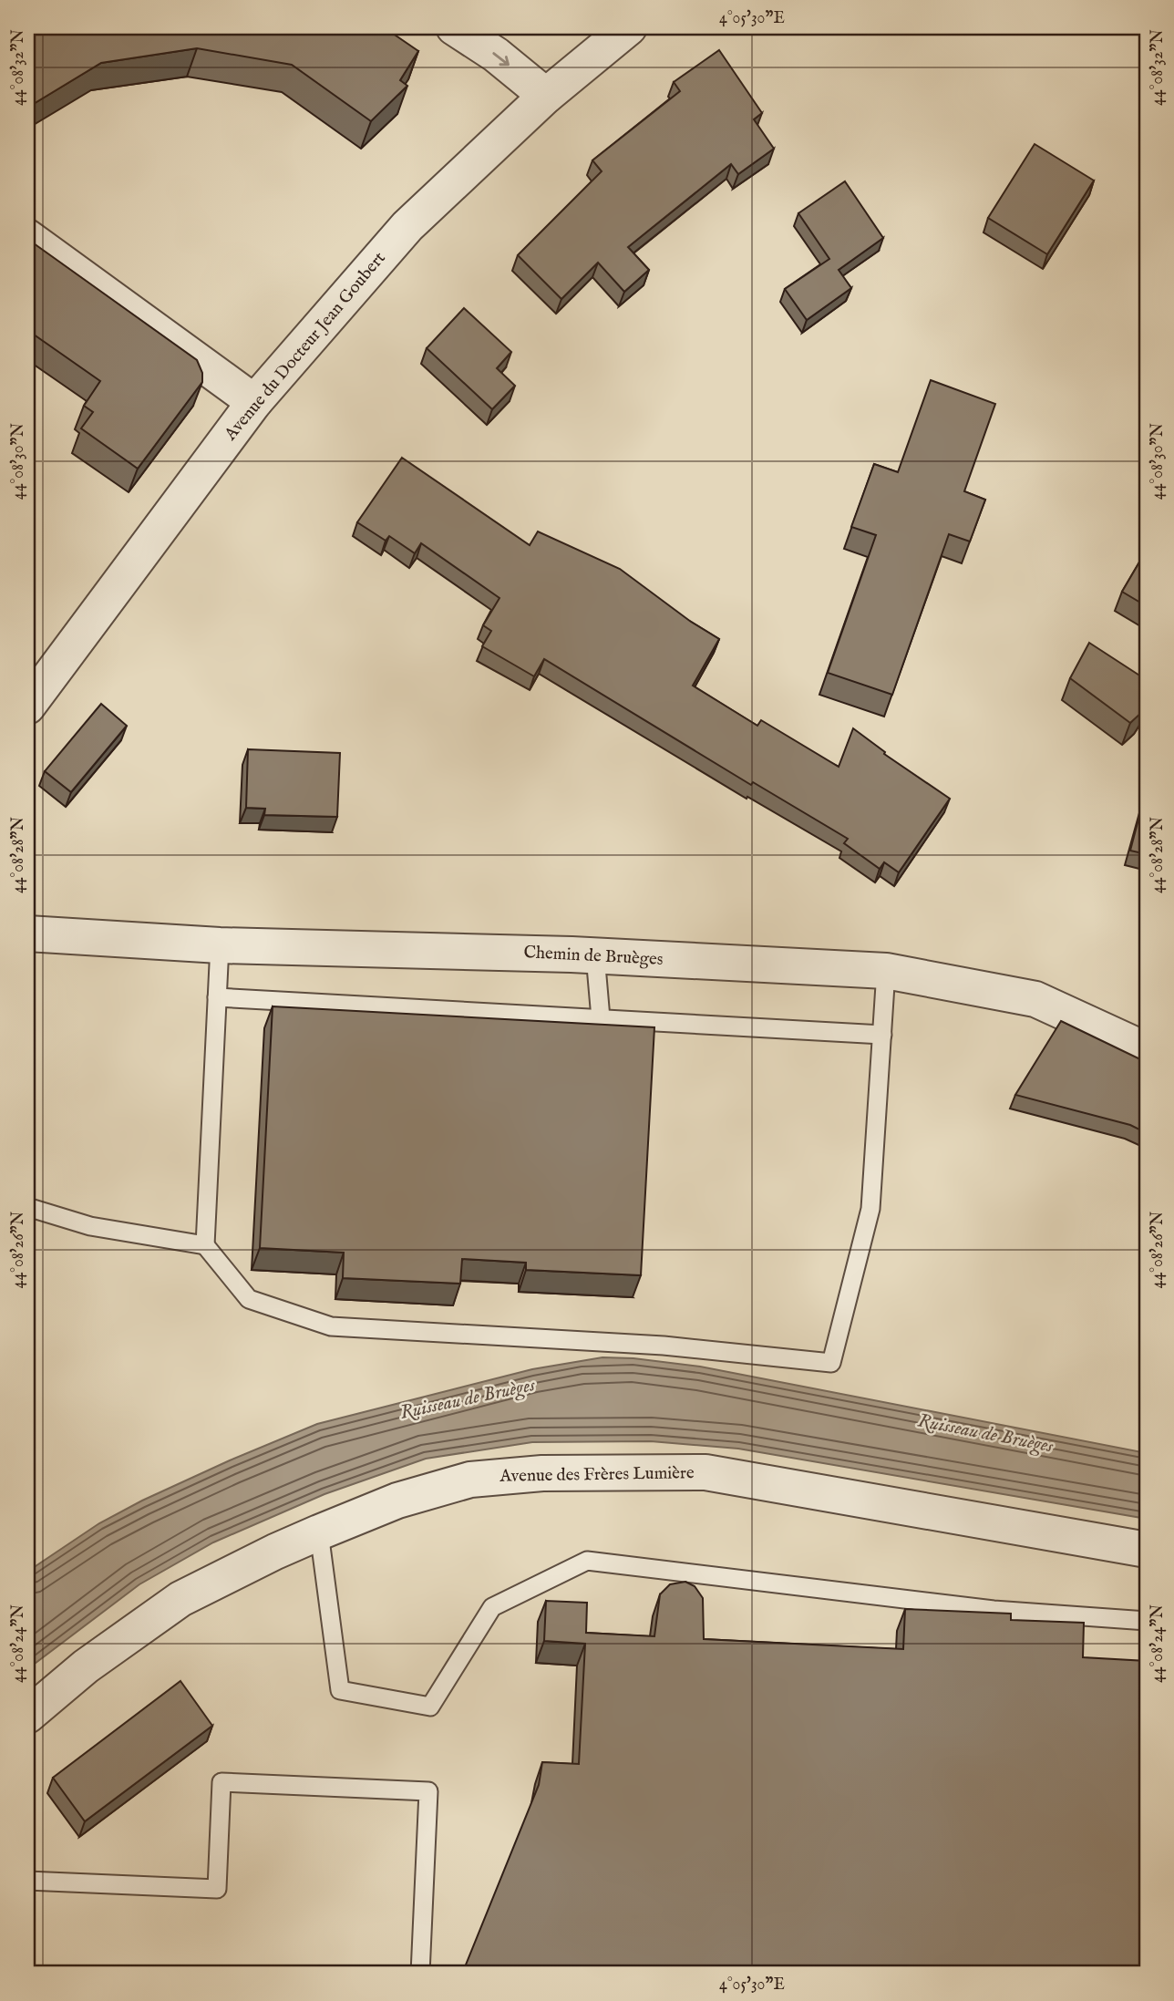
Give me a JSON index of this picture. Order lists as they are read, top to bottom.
{
  "streets": {
    "street": ["Avenue du Docteur Jean Goubert", "Chemin de Bruèges", "Avenue des Frères Lumière"]
  },
  "water": ["Ruisseau de Bruèges"],
  "coordinates": [
    "4°05'30\"E",
    "44°08'32\"N",
    "44°08'30\"N",
    "44°08'28\"N",
    "44°08'26\"N",
    "44°08'24\"N"
  ]
}
